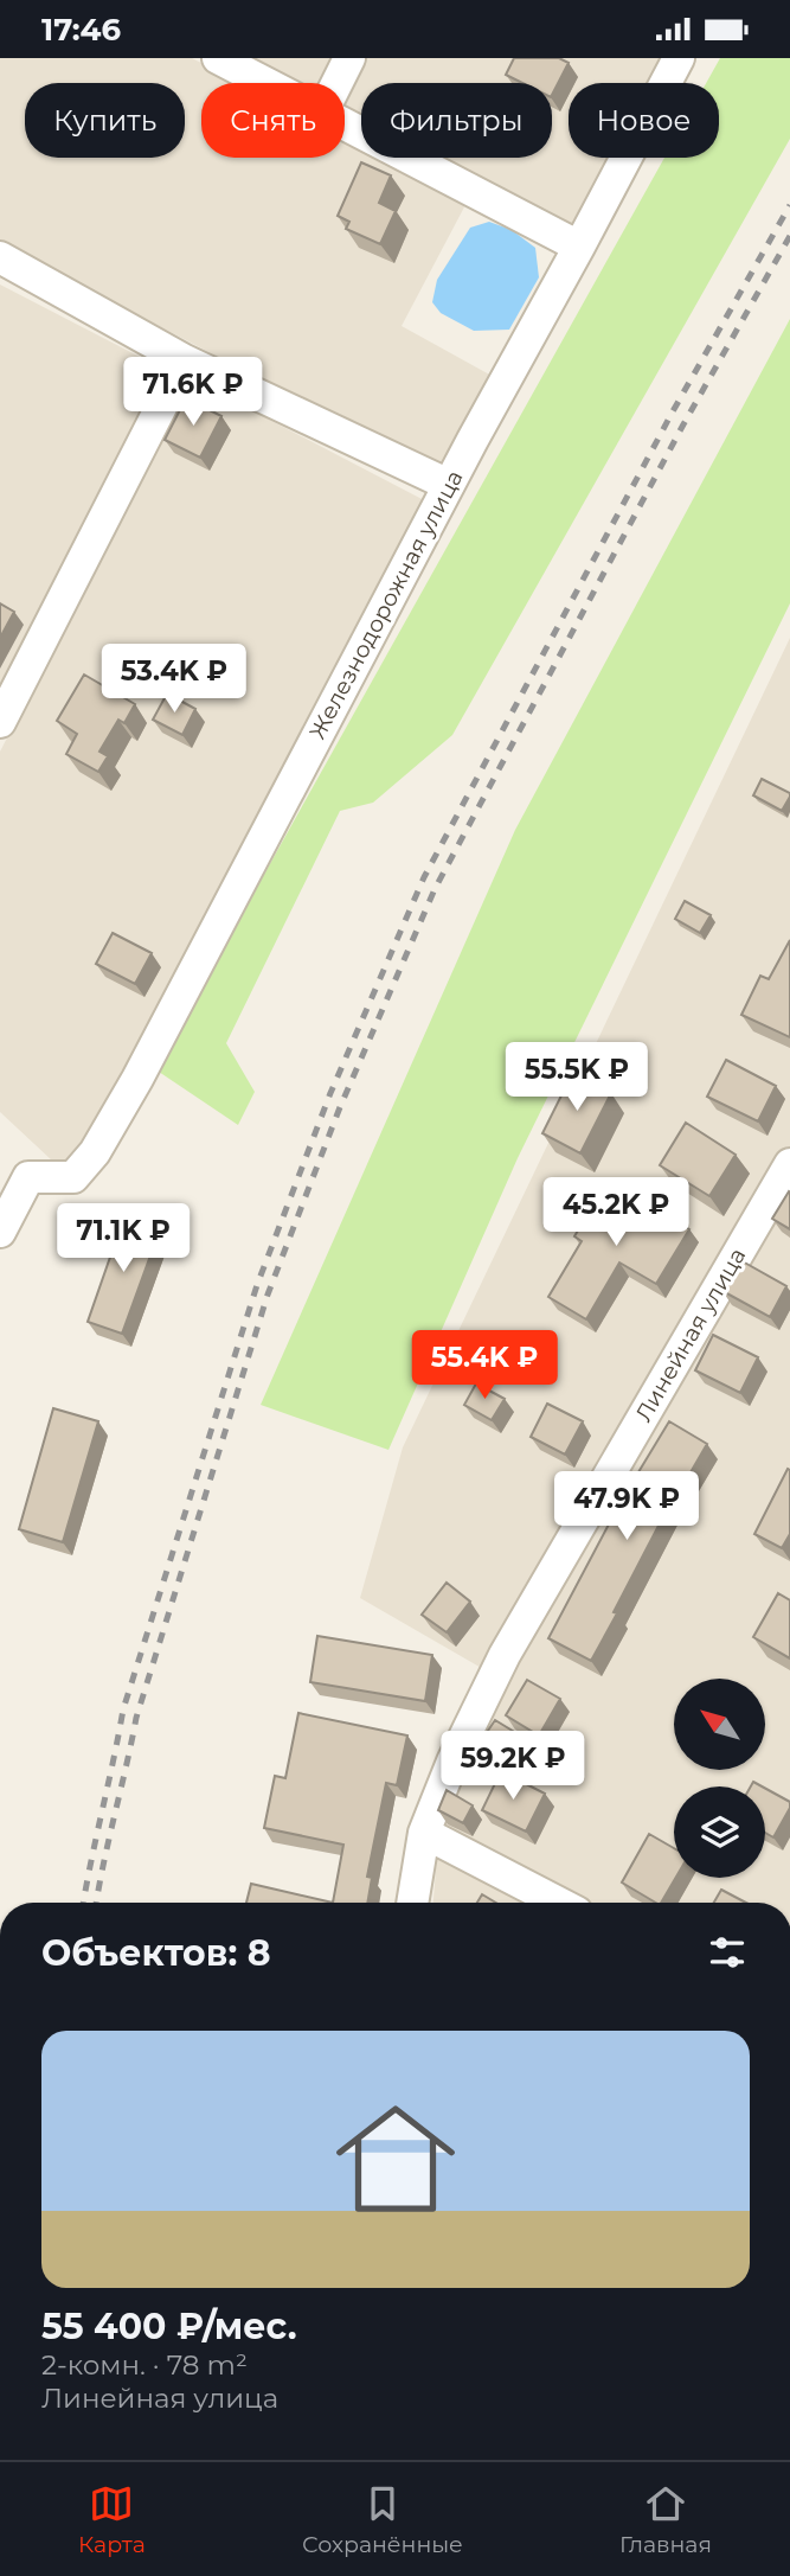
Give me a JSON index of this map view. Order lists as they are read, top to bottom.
{
  "streets": {
    "street": ["Железнодорожная улица", "Линейная улица"]
  },
  "north": "top left",
  "page": {
    "status": "17:46",
    "chip": [
      "Купить",
      "Снять",
      "Фильтры",
      "Новое"
    ],
    "price": [
      "71.6K ₽",
      "53.4K ₽",
      "55.5K ₽",
      "45.2K ₽",
      "71.1K ₽",
      "55.4K ₽",
      "47.9K ₽",
      "59.2K ₽"
    ],
    "heading": "Объектов: 8",
    "list": [
      {
        "name": "55 400 ₽/мес.",
        "note": "2-комн. · 78 m² · Линейная улица"
      }
    ],
    "tabs": ["Карта", "Сохранённые", "Главная"]
  }
}
